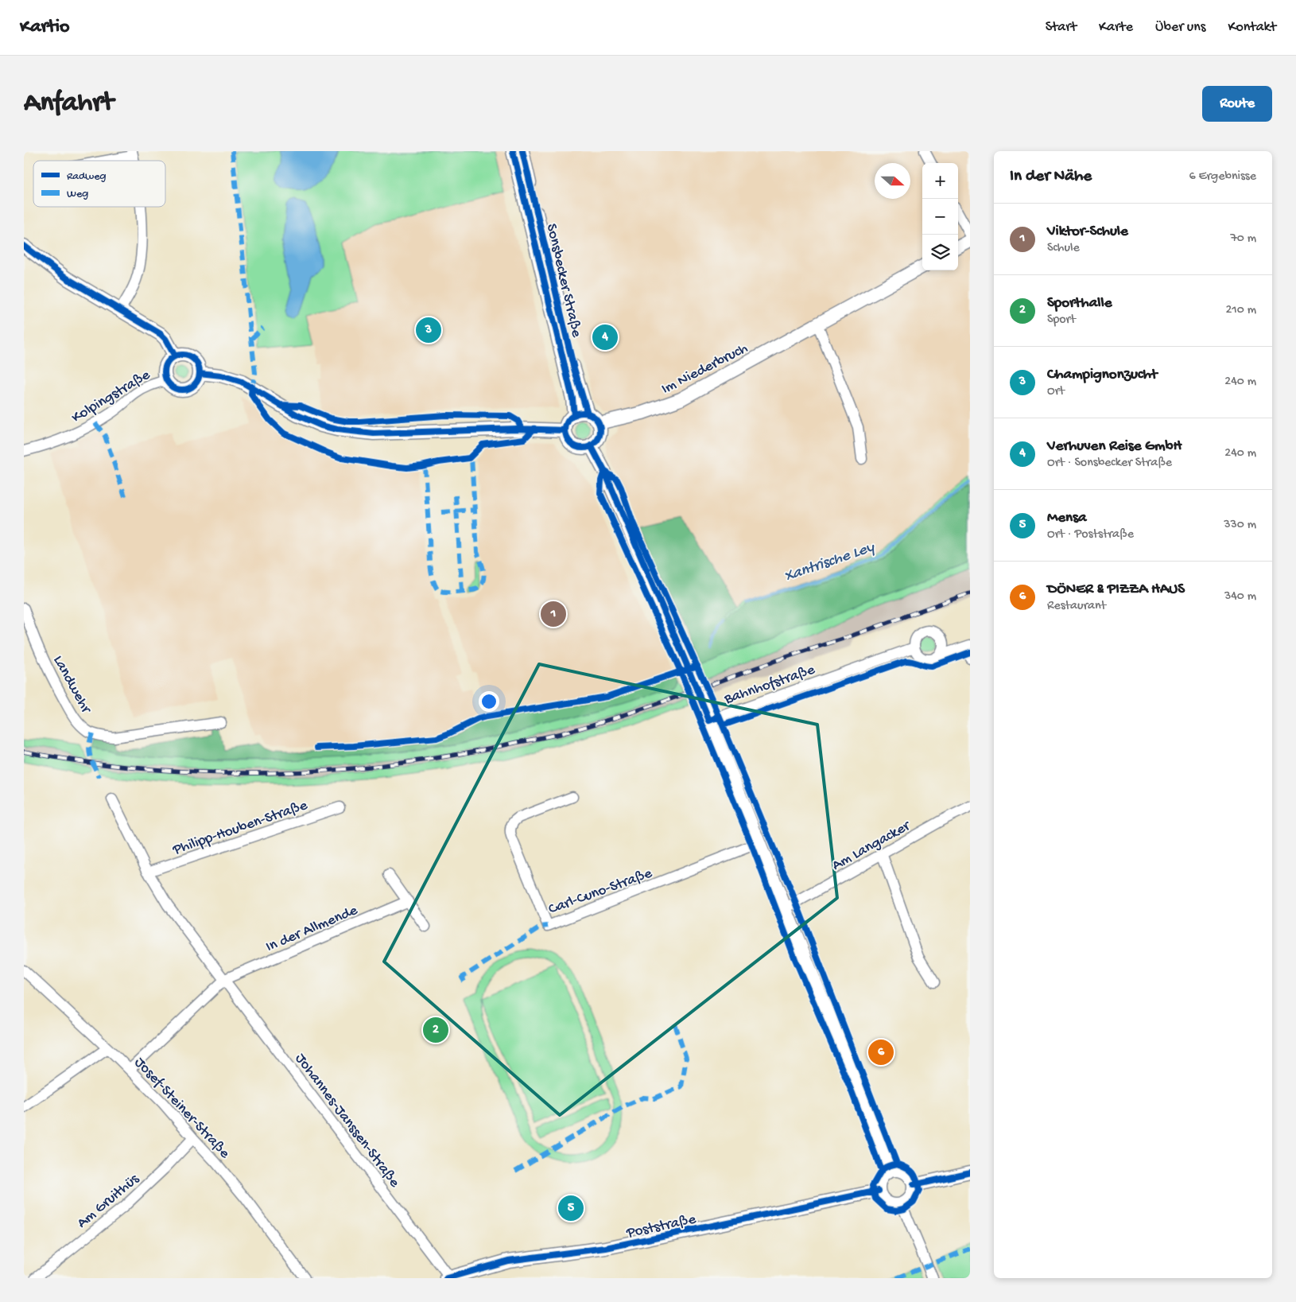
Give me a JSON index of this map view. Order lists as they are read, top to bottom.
{
  "streets": {
    "street": [
      "Sonsbecker Straße",
      "Im Niederbruch",
      "Kolpingstraße",
      "Bahnhofstraße",
      "Landwehr",
      "Philipp-Houben-Straße",
      "Am Langacker",
      "Carl-Cuno-Straße",
      "In der Allmende",
      "Josef-Steiner-Straße",
      "Johannes-Janssen-Straße",
      "Am Gruithüs",
      "Poststraße"
    ]
  },
  "crossings": [
    ["Sonsbecker Straße", "Im Niederbruch"],
    ["Philipp-Houben-Straße", "Johannes-Janssen-Straße"],
    ["In der Allmende", "Johannes-Janssen-Straße"],
    ["Josef-Steiner-Straße", "Am Gruithüs"],
    ["Johannes-Janssen-Straße", "Poststraße"]
  ],
  "water": ["Xantrische Ley"],
  "legend": ["Radweg", "Weg"],
  "north": "right",
  "page": {
    "header": "Kartio",
    "nav": [
      "Start",
      "Karte",
      "Über uns",
      "Kontakt"
    ],
    "buttons": "Route",
    "title": "Anfahrt",
    "heading": ["In der Nähe", "6 Ergebnisse"],
    "map_buttons": ["+", "−"],
    "list": [
      {
        "mark": "1",
        "name": "Viktor-Schule",
        "note": "Schule",
        "value": "70 m"
      },
      {
        "mark": "2",
        "name": "Sporthalle",
        "note": "Sport",
        "value": "210 m"
      },
      {
        "mark": "3",
        "name": "Champignonzucht",
        "note": "Ort",
        "value": "240 m"
      },
      {
        "mark": "4",
        "name": "Verhuven Reise GmbH",
        "note": "Ort · Sonsbecker Straße",
        "value": "240 m"
      },
      {
        "mark": "5",
        "name": "Mensa",
        "note": "Ort · Poststraße",
        "value": "330 m"
      },
      {
        "mark": "6",
        "name": "DÖNER & PIZZA HAUS",
        "note": "Restaurant",
        "value": "340 m"
      }
    ],
    "pins": [
      "3",
      "4",
      "1",
      "2",
      "6",
      "5"
    ]
  }
}
